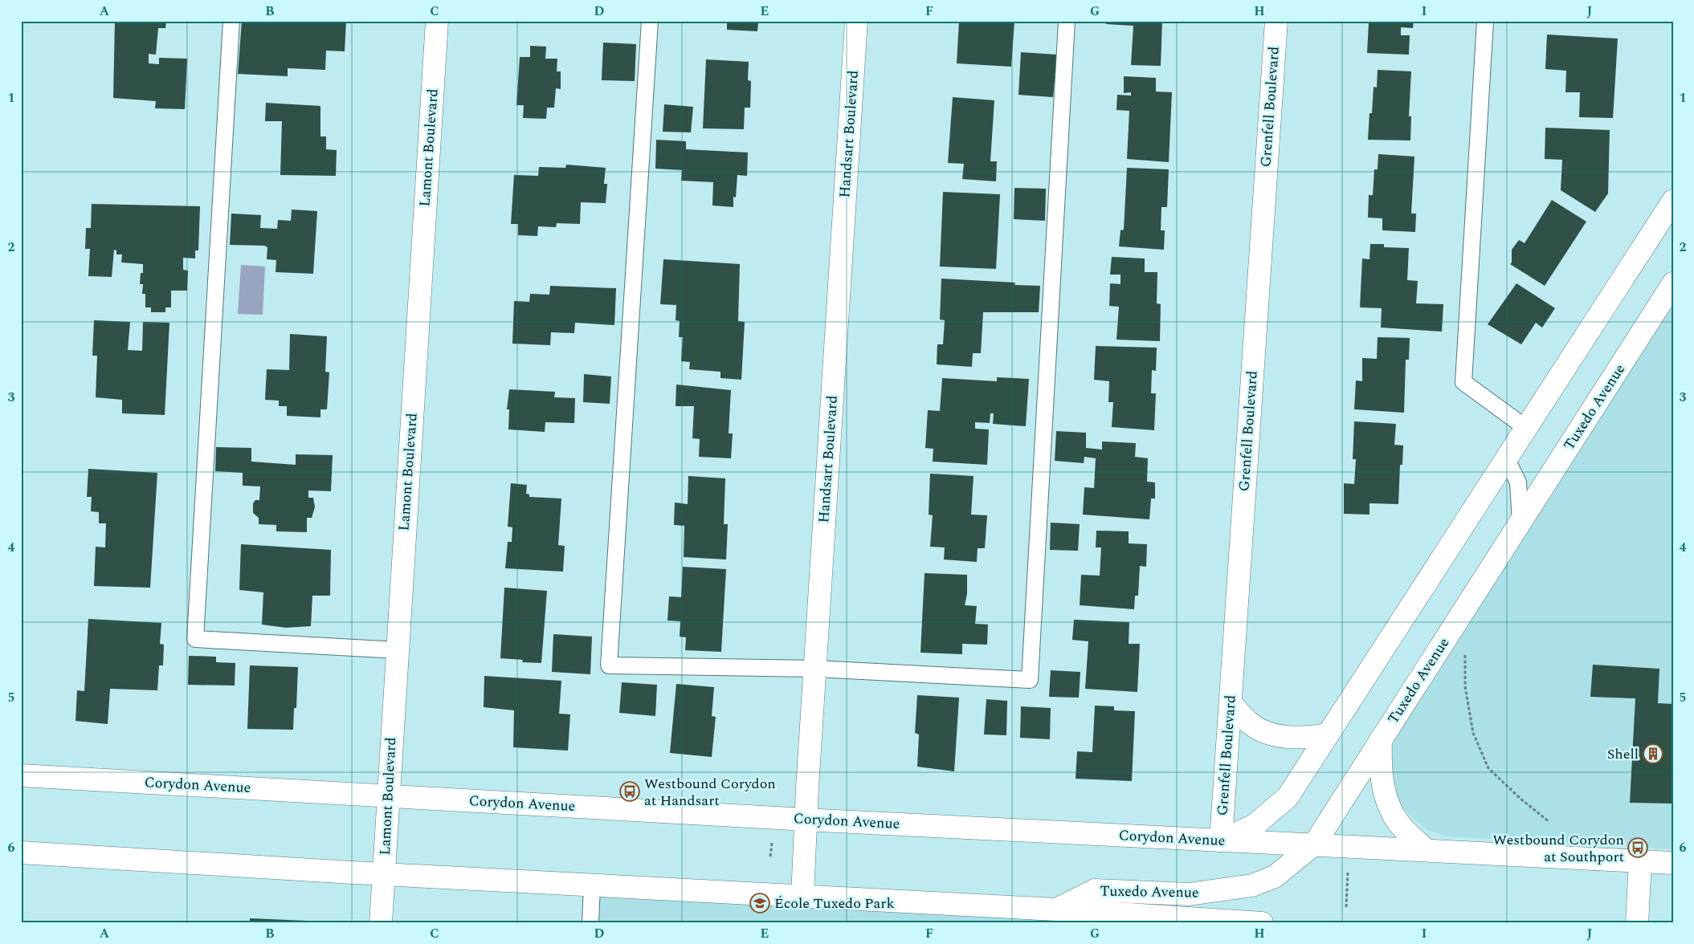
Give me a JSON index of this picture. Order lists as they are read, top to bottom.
{
  "streets": {
    "main road": [
      "Grenfell Boulevard",
      "Handsart Boulevard",
      "Lamont Boulevard",
      "Tuxedo Avenue",
      "Corydon Avenue"
    ]
  },
  "crossings": [
    ["Grenfell Boulevard", "Corydon Avenue"],
    ["Handsart Boulevard", "Corydon Avenue"],
    ["Lamont Boulevard", "Corydon Avenue"],
    ["Tuxedo Avenue", "Corydon Avenue"]
  ],
  "places": {
    "building": ["Shell"],
    "bus stop": ["Westbound Corydon at Handsart", "Westbound Corydon at Southport"],
    "school or university": ["École Tuxedo Park"]
  },
  "grid": {
    "columns": [
      "A",
      "B",
      "C",
      "D",
      "E",
      "F",
      "G",
      "H",
      "I",
      "J"
    ],
    "rows": [
      "1",
      "2",
      "3",
      "4",
      "5",
      "6"
    ]
  }
}
